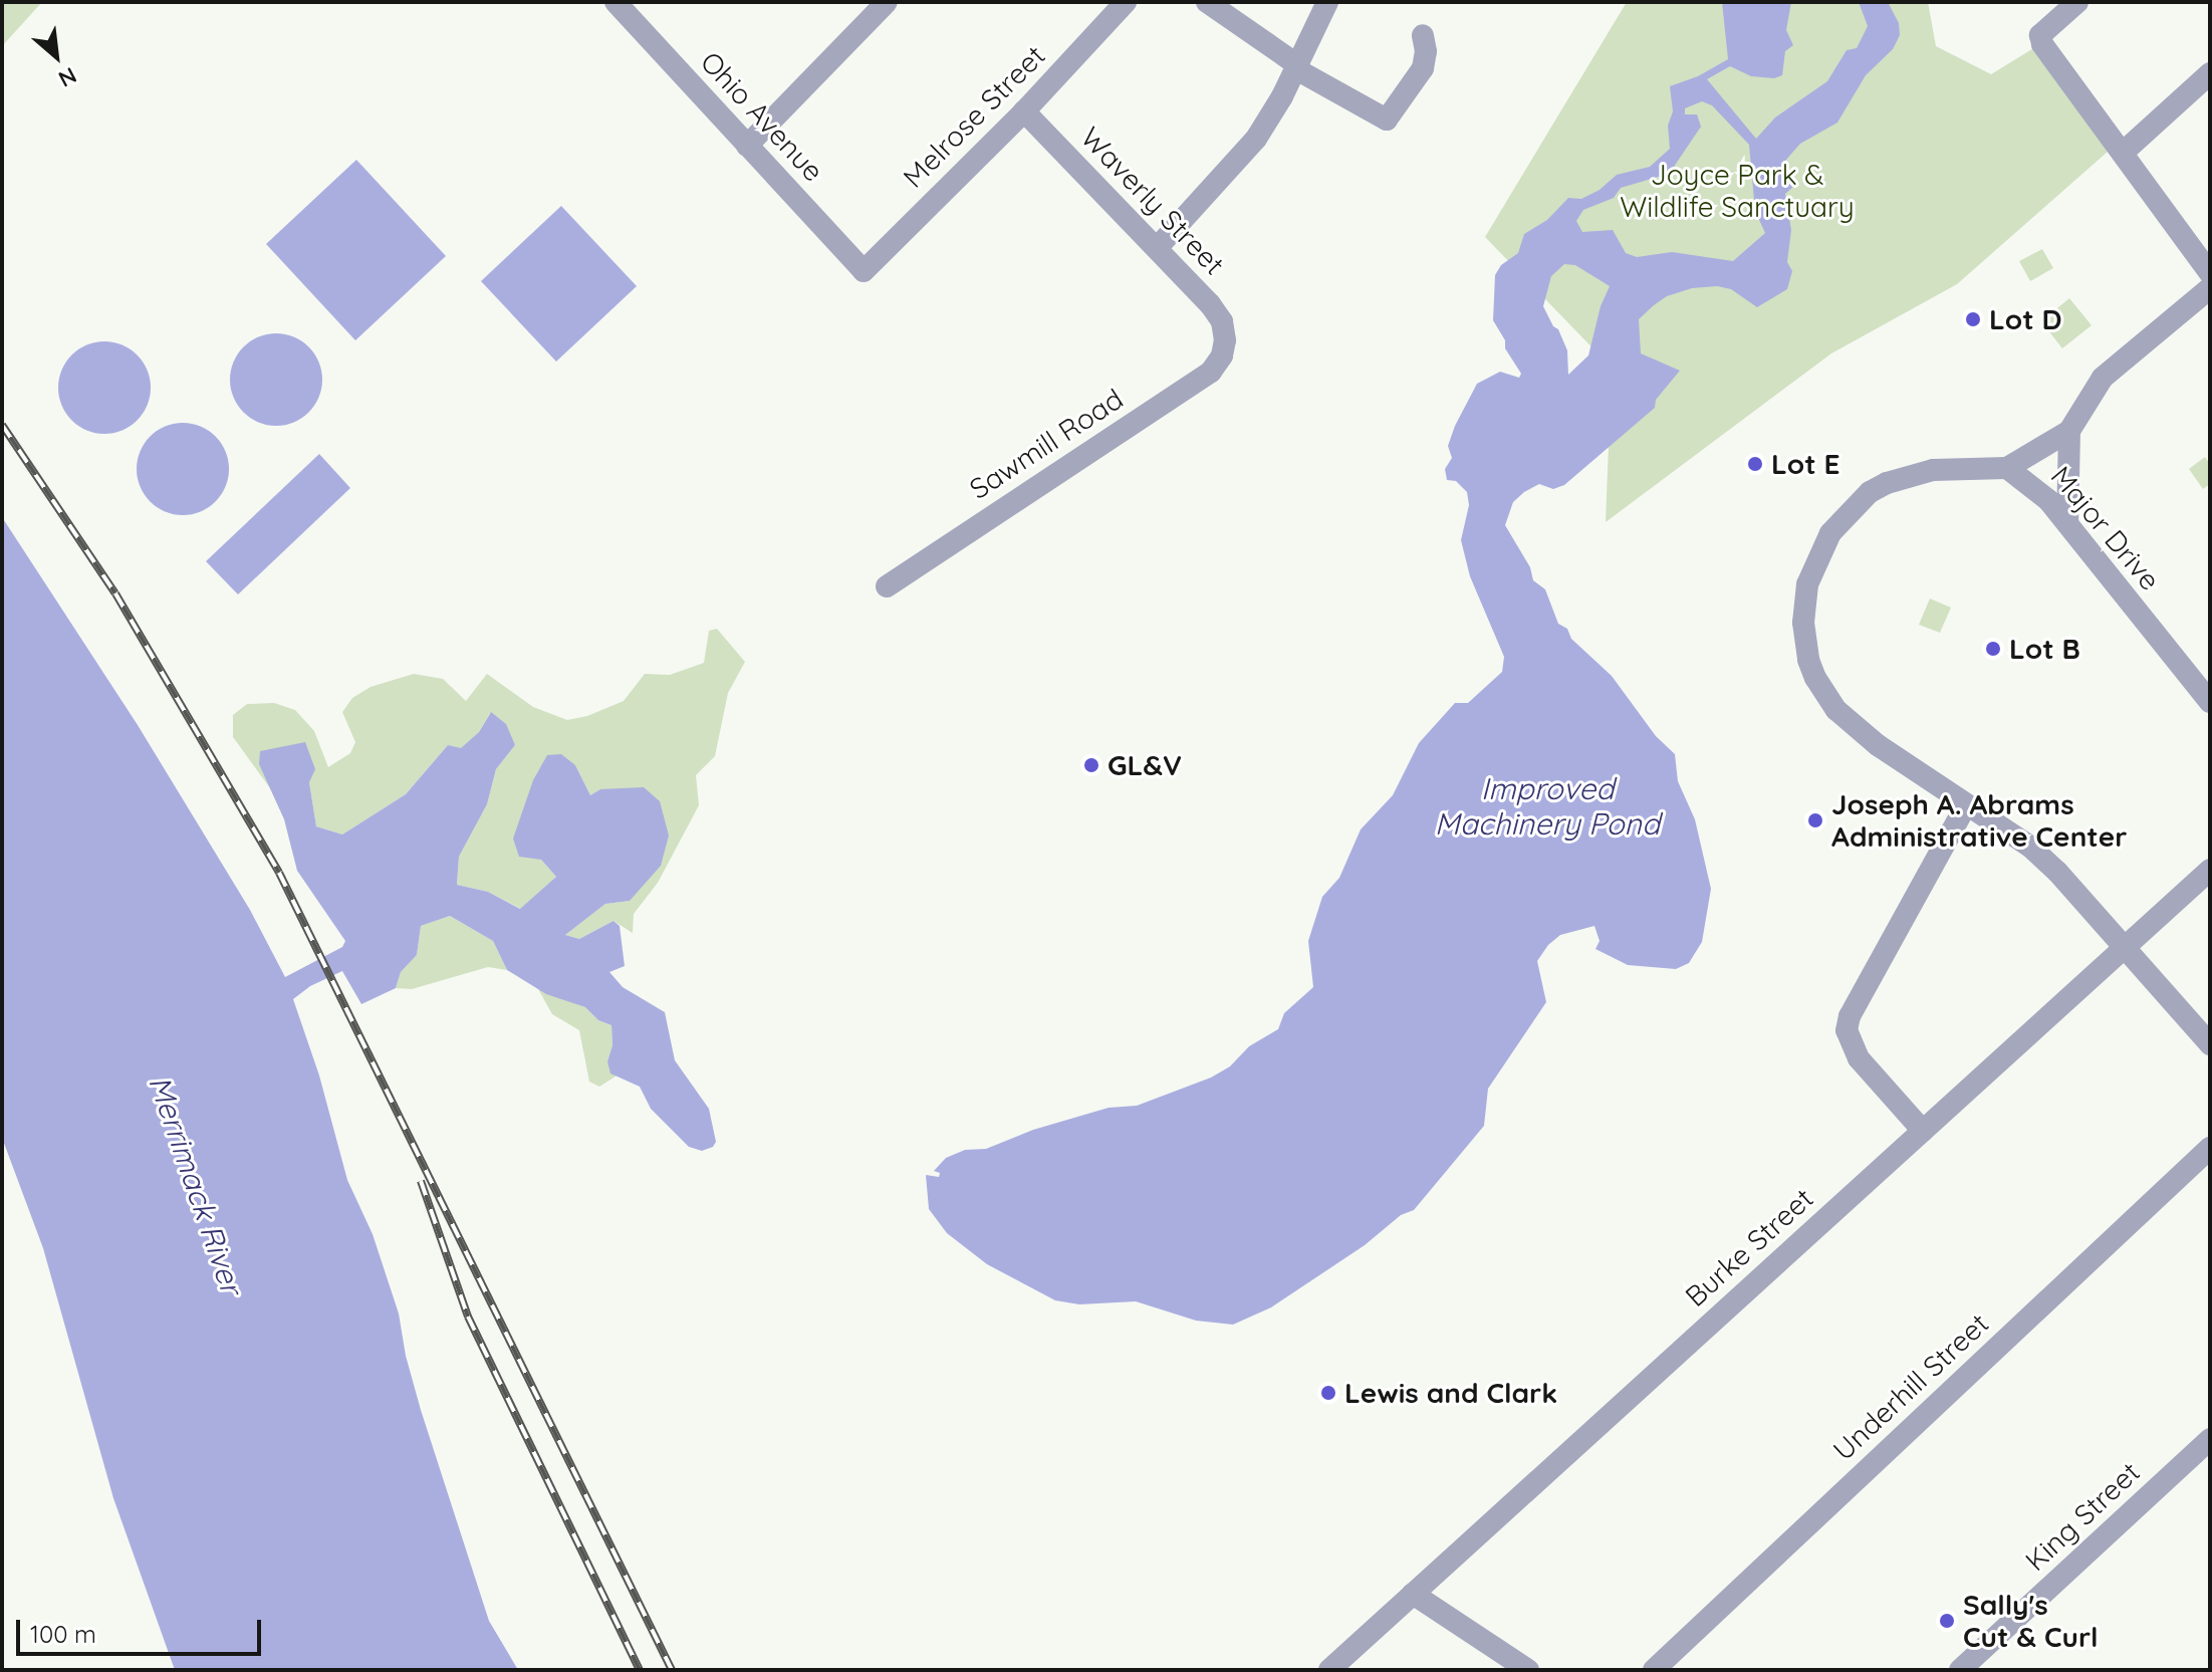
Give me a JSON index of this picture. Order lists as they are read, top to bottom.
{
  "streets": {
    "street": [
      "Ohio Avenue",
      "Melrose Street",
      "Waverly Street",
      "Sawmill Road",
      "Major Drive",
      "Burke Street",
      "Underhill Street",
      "King Street"
    ]
  },
  "crossings": [
    ["Ohio Avenue", "Melrose Street"],
    ["Melrose Street", "Waverly Street"],
    ["Waverly Street", "Sawmill Road"],
    ["Major Drive", "Burke Street"]
  ],
  "water": ["Improved Machinery Pond", "Merrimack River"],
  "parks": ["Joyce Park & Wildlife Sanctuary"],
  "places": [
    "Lot D",
    "Lot E",
    "Lot B",
    "GL&V",
    "Joseph A. Abrams Administrative Center",
    "Lewis and Clark",
    "Sally's Cut & Curl"
  ],
  "scale_bar": "100 m",
  "north": "bottom right"
}
